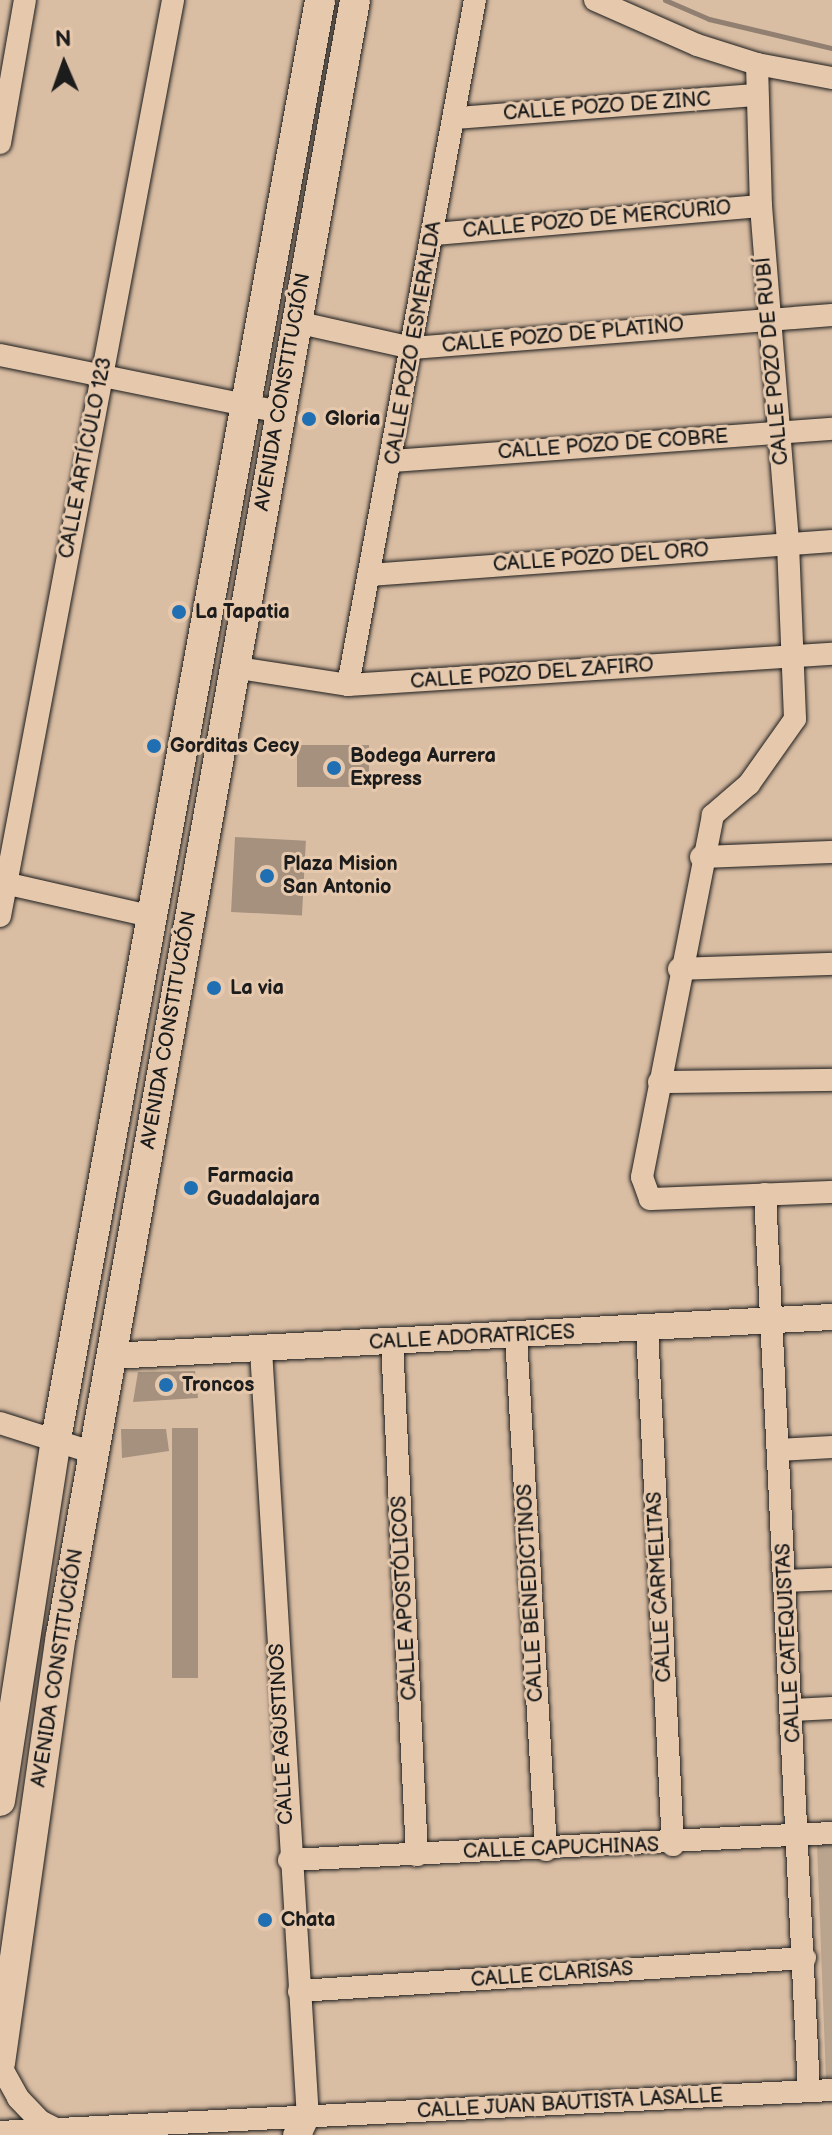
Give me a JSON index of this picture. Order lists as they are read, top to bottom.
{
  "streets": {
    "main road": ["AVENIDA CONSTITUCIÓN"],
    "street": [
      "CALLE POZO DE ZINC",
      "CALLE POZO DE MERCURIO",
      "CALLE POZO DE PLATINO",
      "CALLE POZO ESMERALDA",
      "CALLE POZO DE RUBÍ",
      "CALLE POZO DE COBRE",
      "CALLE ARTÍCULO 123",
      "CALLE POZO DEL ORO",
      "CALLE POZO DEL ZAFIRO",
      "CALLE ADORATRICES",
      "CALLE CARMELITAS",
      "CALLE BENEDICTINOS",
      "CALLE APOSTÓLICOS",
      "CALLE CATEQUISTAS",
      "CALLE AGUSTINOS",
      "CALLE CAPUCHINAS",
      "CALLE CLARISAS",
      "CALLE JUAN BAUTISTA LASALLE"
    ]
  },
  "crossings": [
    ["CALLE POZO DE ZINC", "CALLE POZO ESMERALDA"],
    ["CALLE POZO DE ZINC", "CALLE POZO DE RUBÍ"],
    ["CALLE POZO DE MERCURIO", "CALLE POZO ESMERALDA"],
    ["CALLE POZO DE MERCURIO", "CALLE POZO DE RUBÍ"],
    ["CALLE POZO DE PLATINO", "CALLE POZO ESMERALDA"],
    ["CALLE POZO DE PLATINO", "CALLE POZO DE RUBÍ"],
    ["CALLE POZO DE PLATINO", "AVENIDA CONSTITUCIÓN"],
    ["CALLE POZO ESMERALDA", "CALLE POZO DE COBRE"],
    ["CALLE POZO ESMERALDA", "CALLE POZO DEL ORO"],
    ["CALLE POZO ESMERALDA", "CALLE POZO DEL ZAFIRO"],
    ["CALLE POZO DE RUBÍ", "CALLE POZO DE COBRE"],
    ["CALLE POZO DE RUBÍ", "CALLE POZO DEL ORO"],
    ["CALLE POZO DE RUBÍ", "CALLE POZO DEL ZAFIRO"],
    ["CALLE POZO DE RUBÍ", "CALLE CATEQUISTAS"],
    ["AVENIDA CONSTITUCIÓN", "CALLE POZO DEL ZAFIRO"],
    ["AVENIDA CONSTITUCIÓN", "CALLE ADORATRICES"],
    ["CALLE ADORATRICES", "CALLE CARMELITAS"],
    ["CALLE ADORATRICES", "CALLE BENEDICTINOS"],
    ["CALLE ADORATRICES", "CALLE APOSTÓLICOS"],
    ["CALLE ADORATRICES", "CALLE CATEQUISTAS"],
    ["CALLE ADORATRICES", "CALLE AGUSTINOS"],
    ["CALLE CARMELITAS", "CALLE CAPUCHINAS"],
    ["CALLE BENEDICTINOS", "CALLE CAPUCHINAS"],
    ["CALLE APOSTÓLICOS", "CALLE CAPUCHINAS"],
    ["CALLE CATEQUISTAS", "CALLE CAPUCHINAS"],
    ["CALLE CATEQUISTAS", "CALLE CLARISAS"],
    ["CALLE CATEQUISTAS", "CALLE JUAN BAUTISTA LASALLE"],
    ["CALLE AGUSTINOS", "CALLE CAPUCHINAS"],
    ["CALLE AGUSTINOS", "CALLE CLARISAS"],
    ["CALLE AGUSTINOS", "CALLE JUAN BAUTISTA LASALLE"]
  ],
  "places": [
    "Gloria",
    "La Tapatia",
    "Gorditas Cecy",
    "Bodega Aurrera Express",
    "Plaza Mision San Antonio",
    "La via",
    "Farmacia Guadalajara",
    "Troncos",
    "Chata"
  ],
  "north": "top"
}
